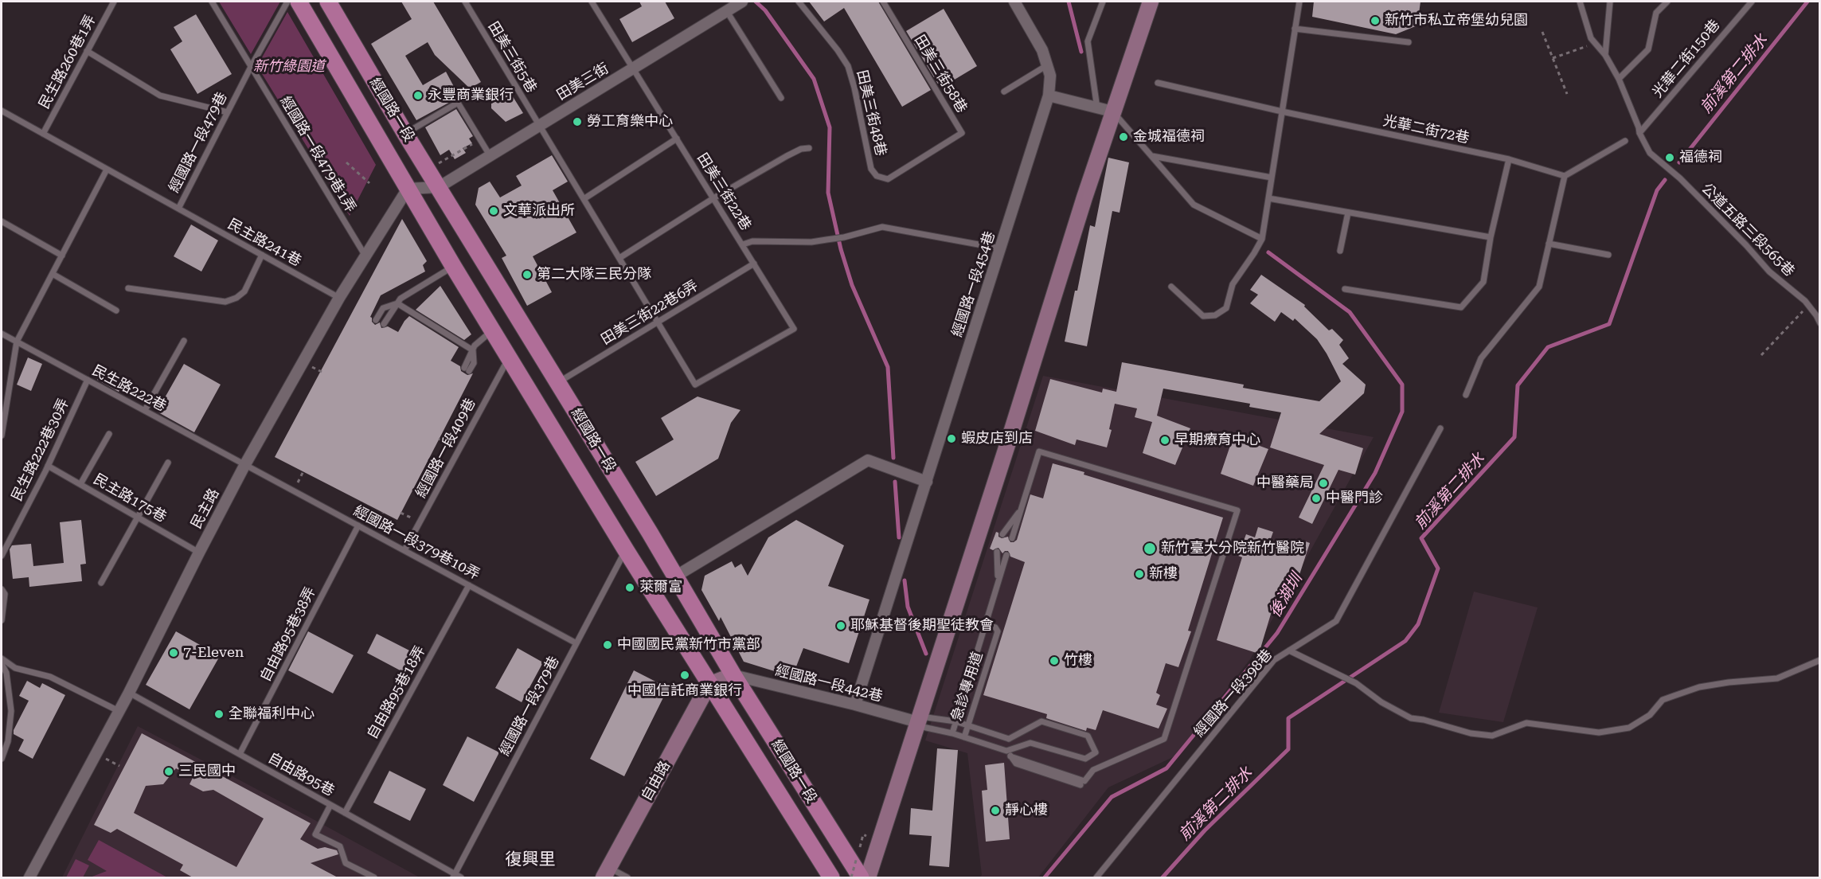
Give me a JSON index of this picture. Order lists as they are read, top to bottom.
{
  "streets": {
    "main road": ["經國路一段"],
    "street": [
      "田美三街",
      "經國路一段454巷",
      "民主路",
      "經國路一段442巷",
      "自由路"
    ],
    "lane": [
      "田美三街5巷",
      "光華二街150巷",
      "民生路260巷1弄",
      "田美三街58巷",
      "田美三街48巷",
      "光華二街72巷",
      "經國路一段479巷",
      "經國路一段479巷1弄",
      "田美三街22巷",
      "公道五路三段565巷",
      "民主路241巷",
      "田美三街22巷6弄",
      "民生路222巷",
      "經國路一段409巷",
      "民生路222巷30弄",
      "民主路175巷",
      "經國路一段379巷10弄",
      "自由路95巷38弄",
      "急診專用道",
      "自由路95巷18弄",
      "經國路一段398巷",
      "經國路一段379巷",
      "自由路95巷"
    ]
  },
  "crossings": [
    ["田美三街5巷", "田美三街"],
    ["田美三街5巷", "田美三街22巷"],
    ["田美三街5巷", "田美三街22巷6弄"],
    ["光華二街150巷", "公道五路三段565巷"],
    ["民生路260巷1弄", "經國路一段479巷"],
    ["田美三街58巷", "田美三街48巷"],
    ["田美三街", "經國路一段"],
    ["田美三街", "田美三街22巷"],
    ["經國路一段", "田美三街22巷6弄"],
    ["經國路一段", "經國路一段409巷"],
    ["經國路一段", "民主路"],
    ["經國路一段", "經國路一段442巷"],
    ["經國路一段", "經國路一段379巷"],
    ["經國路一段", "自由路"],
    ["經國路一段479巷", "經國路一段479巷1弄"],
    ["經國路一段479巷", "民主路241巷"],
    ["經國路一段479巷1弄", "民主路"],
    ["田美三街22巷", "田美三街22巷6弄"],
    ["民主路241巷", "民主路"],
    ["經國路一段454巷", "經國路一段442巷"],
    ["民生路222巷", "民生路222巷30弄"],
    ["民生路222巷", "民主路"],
    ["民生路222巷", "經國路一段379巷10弄"],
    ["經國路一段409巷", "經國路一段379巷10弄"],
    ["民生路222巷30弄", "民主路175巷"],
    ["民主路175巷", "民主路"],
    ["民主路", "經國路一段379巷10弄"],
    ["民主路", "自由路95巷"],
    ["經國路一段379巷10弄", "自由路95巷38弄"],
    ["經國路一段379巷10弄", "自由路95巷18弄"],
    ["經國路一段379巷10弄", "經國路一段379巷"],
    ["自由路95巷38弄", "自由路95巷"],
    ["經國路一段442巷", "急診專用道"],
    ["自由路95巷18弄", "自由路95巷"],
    ["經國路一段379巷", "自由路95巷"]
  ],
  "districts": ["復興里"],
  "water": ["前溪第二排水", "後湖圳"],
  "parks": ["新竹綠園道"],
  "places": [
    "新竹市私立帝堡幼兒園",
    "永豐商業銀行",
    "勞工育樂中心",
    "金城福德祠",
    "福德祠",
    "文華派出所",
    "第二大隊三民分隊",
    "蝦皮店到店",
    "早期療育中心",
    "中醫藥局",
    "中醫門診",
    "新竹臺大分院新竹醫院",
    "新樓",
    "萊爾富",
    "耶穌基督後期聖徒教會",
    "中國國民黨新竹市黨部",
    "7-Eleven",
    "竹樓",
    "中國信託商業銀行",
    "全聯福利中心",
    "三民國中",
    "靜心樓"
  ]
}
